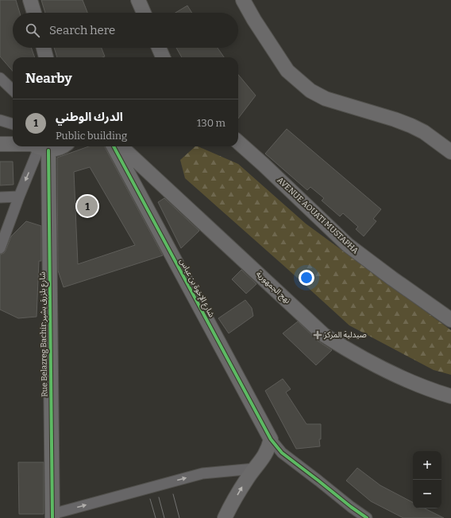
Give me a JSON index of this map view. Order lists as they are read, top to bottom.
{
  "streets": {
    "street": [
      "AVENUE AOUATI MUSTAPHA",
      "نهج الجمهورية",
      "شارع الإخوة بن عباس",
      "Rue Belazreg Bachir;شارع بلزرق بشير"
    ]
  },
  "places": {
    "health": ["صيدلية المركز"]
  },
  "page": {
    "search": "Search here",
    "heading": "Nearby",
    "list": [
      {
        "mark": "1",
        "name": "الدرك الوطني",
        "note": "Public building",
        "value": "130 m"
      }
    ],
    "pins": "1",
    "map_buttons": ["+", "−"]
  }
}
